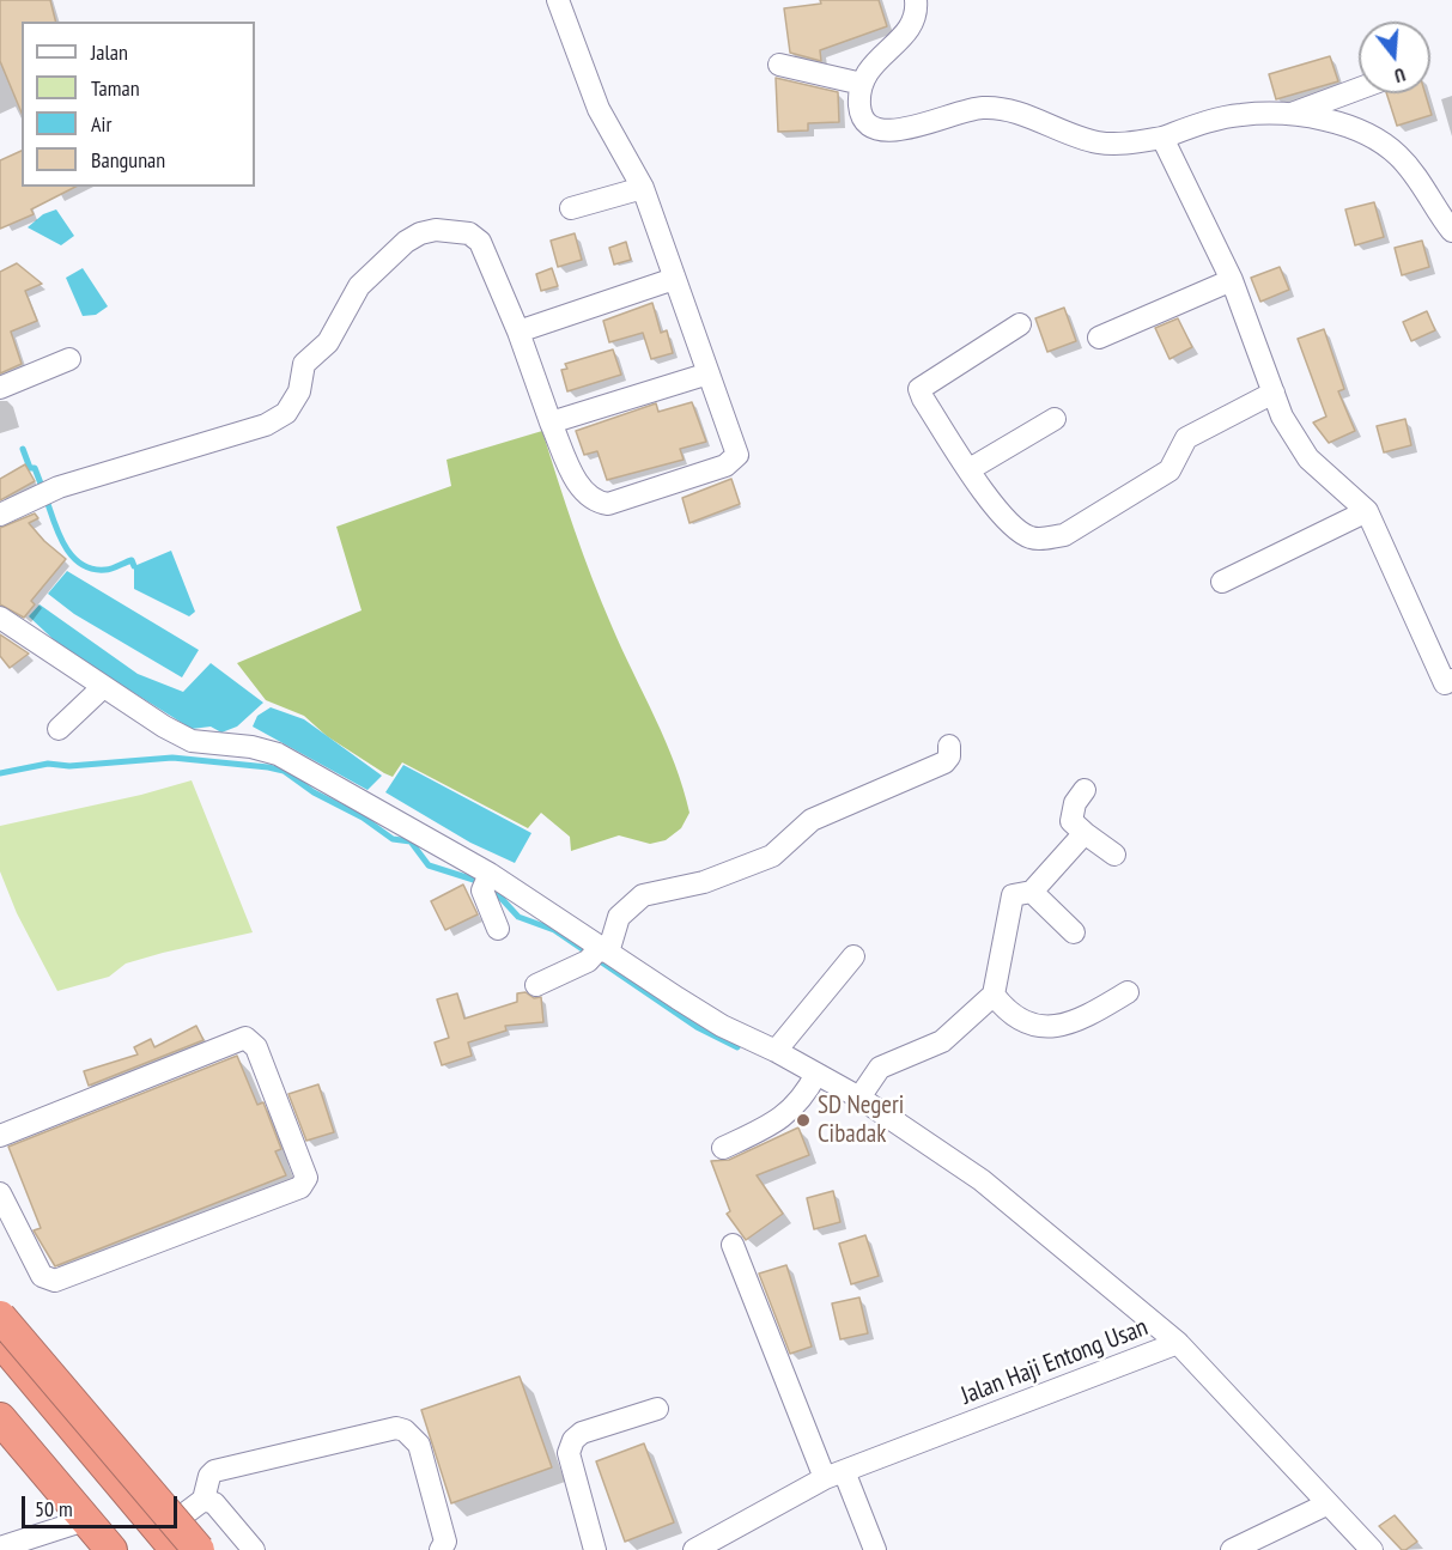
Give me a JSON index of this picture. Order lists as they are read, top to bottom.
{
  "streets": {
    "street": ["Jalan Haji Entong Usan"]
  },
  "places": ["SD Negeri Cibadak"],
  "legend": [
    "Jalan",
    "Taman",
    "Air",
    "Bangunan"
  ],
  "scale_bar": "50 m",
  "north": "bottom"
}
